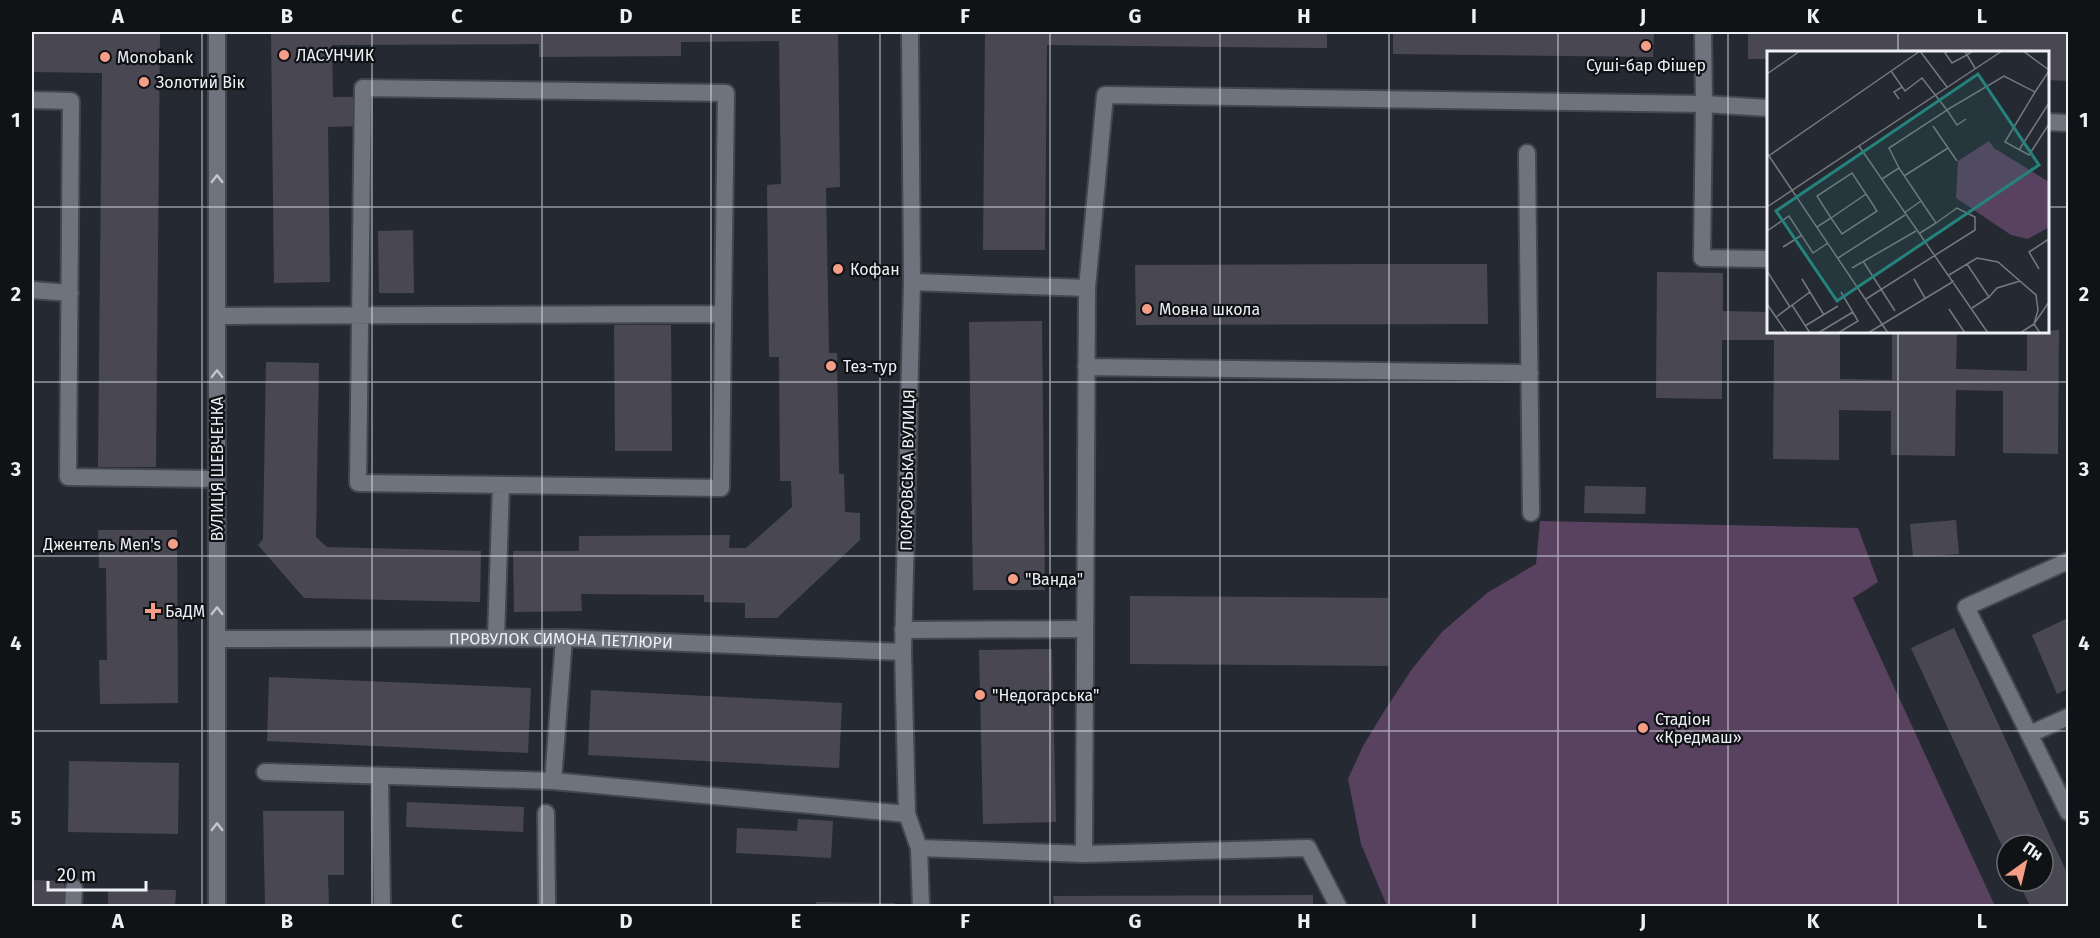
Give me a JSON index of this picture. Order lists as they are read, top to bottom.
{
  "streets": {
    "street": ["ВУЛИЦЯ ШЕВЧЕНКА", "ПОКРОВСЬКА ВУЛИЦЯ", "ПРОВУЛОК СИМОНА ПЕТЛЮРИ"]
  },
  "crossings": [
    ["ВУЛИЦЯ ШЕВЧЕНКА", "ПРОВУЛОК СИМОНА ПЕТЛЮРИ"],
    ["ПОКРОВСЬКА ВУЛИЦЯ", "ПРОВУЛОК СИМОНА ПЕТЛЮРИ"]
  ],
  "one_way": ["ВУЛИЦЯ ШЕВЧЕНКА"],
  "places": {
    "other": [
      "Суші-бар Фішер",
      "ЛАСУНЧИК",
      "Monobank",
      "Золотий Вік",
      "Кофан",
      "Мовна школа",
      "Тез-тур",
      "Джентель Men's",
      "\"Ванда\"",
      "\"Недогарська\"",
      "Стадіон «Кредмаш»"
    ],
    "health": ["БаДМ"]
  },
  "scale_bar": "20 m",
  "north": "top right",
  "grid": {
    "columns": [
      "A",
      "B",
      "C",
      "D",
      "E",
      "F",
      "G",
      "H",
      "I",
      "J",
      "K",
      "L"
    ],
    "rows": [
      "1",
      "2",
      "3",
      "4",
      "5"
    ]
  }
}
